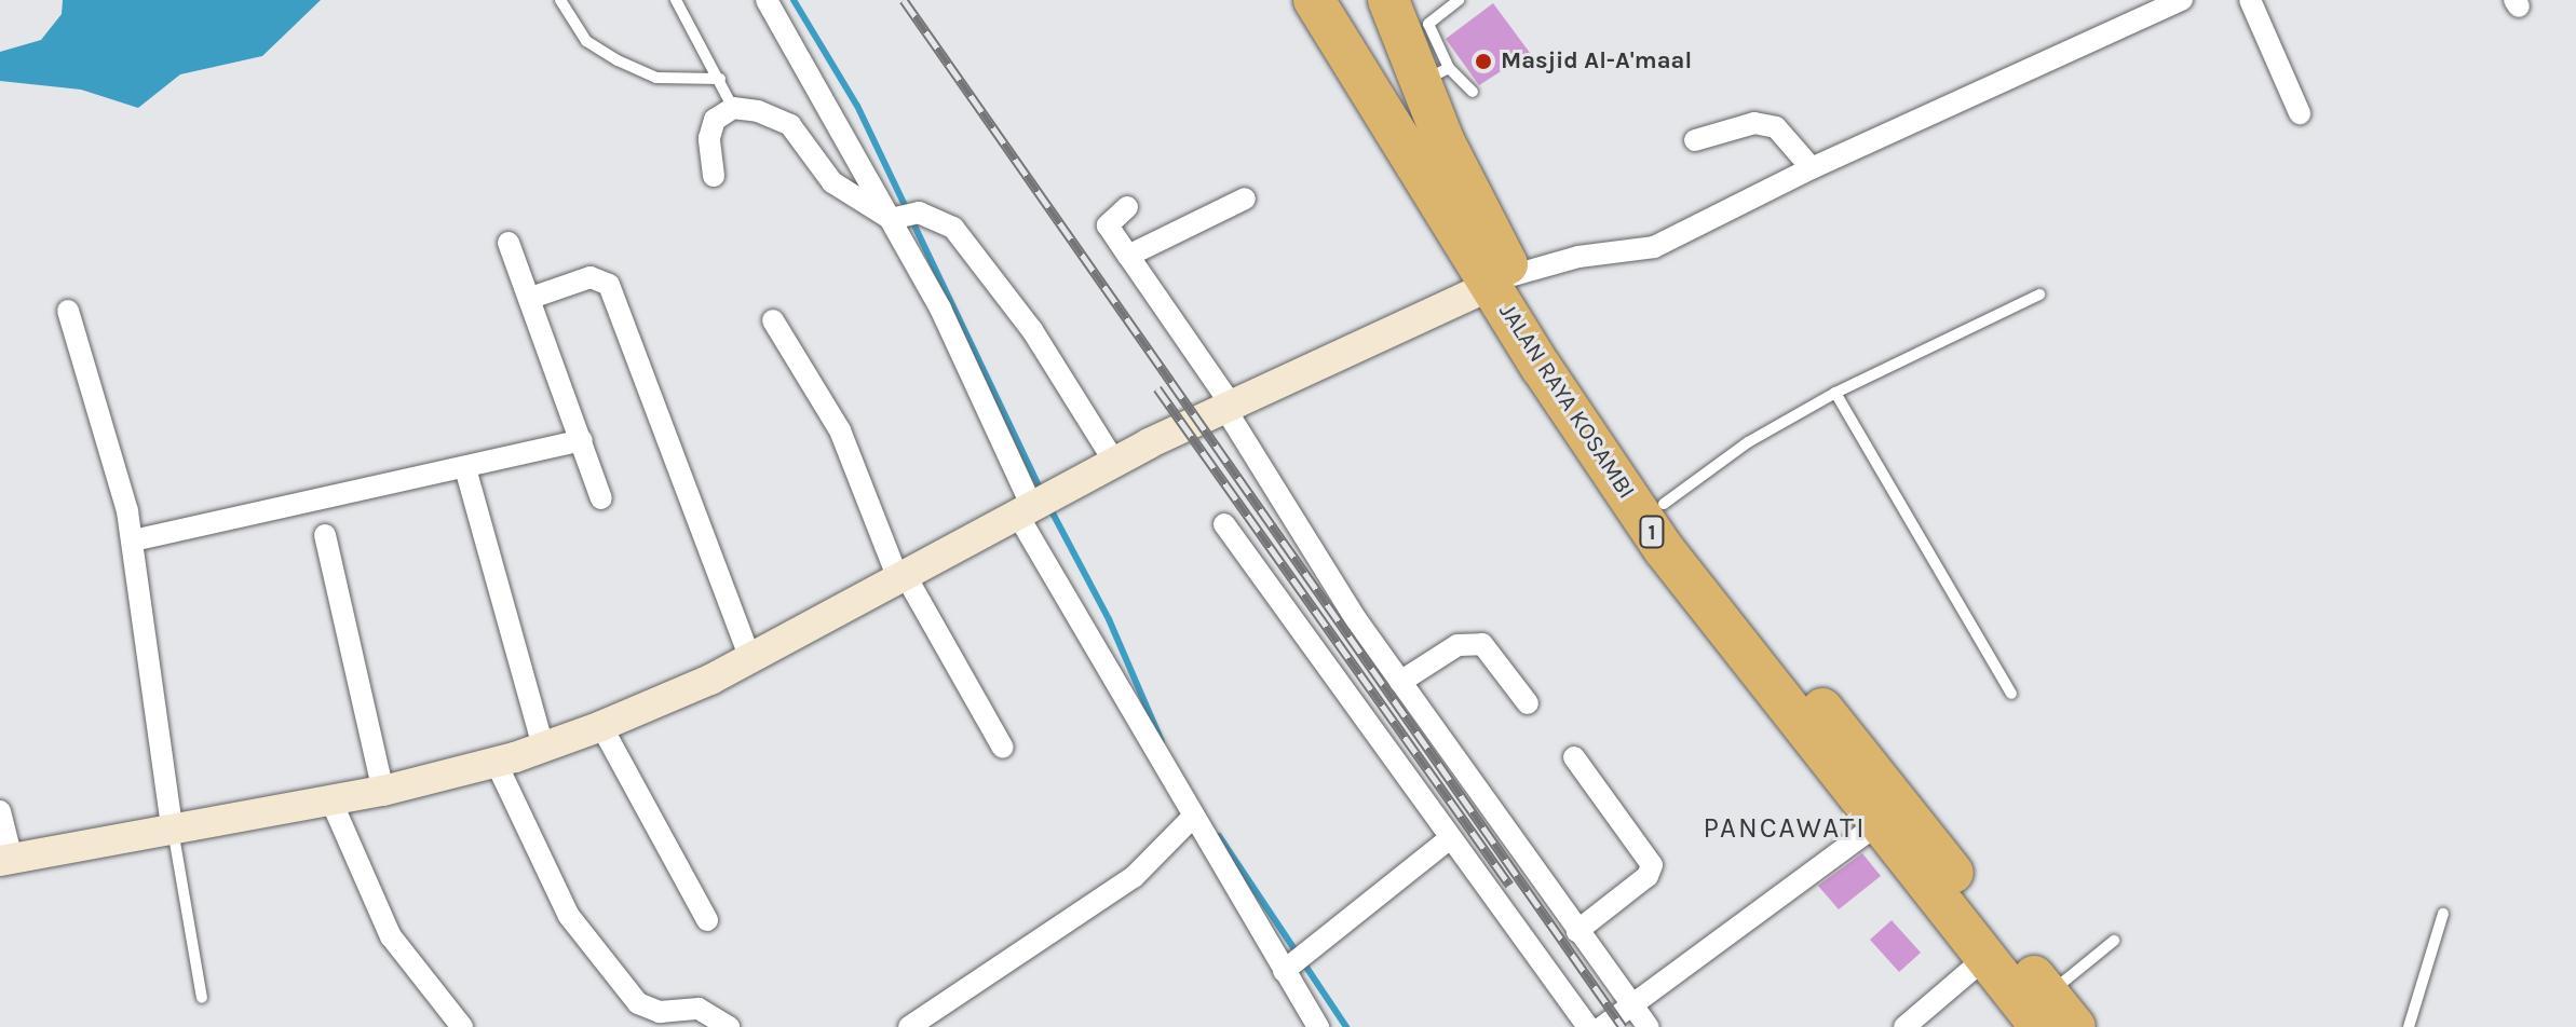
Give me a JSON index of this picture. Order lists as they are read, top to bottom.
{
  "streets": {
    "highway": ["JALAN RAYA KOSAMBI", "1"]
  },
  "districts": ["PANCAWATI"],
  "places": ["Masjid Al-A'maal"]
}
